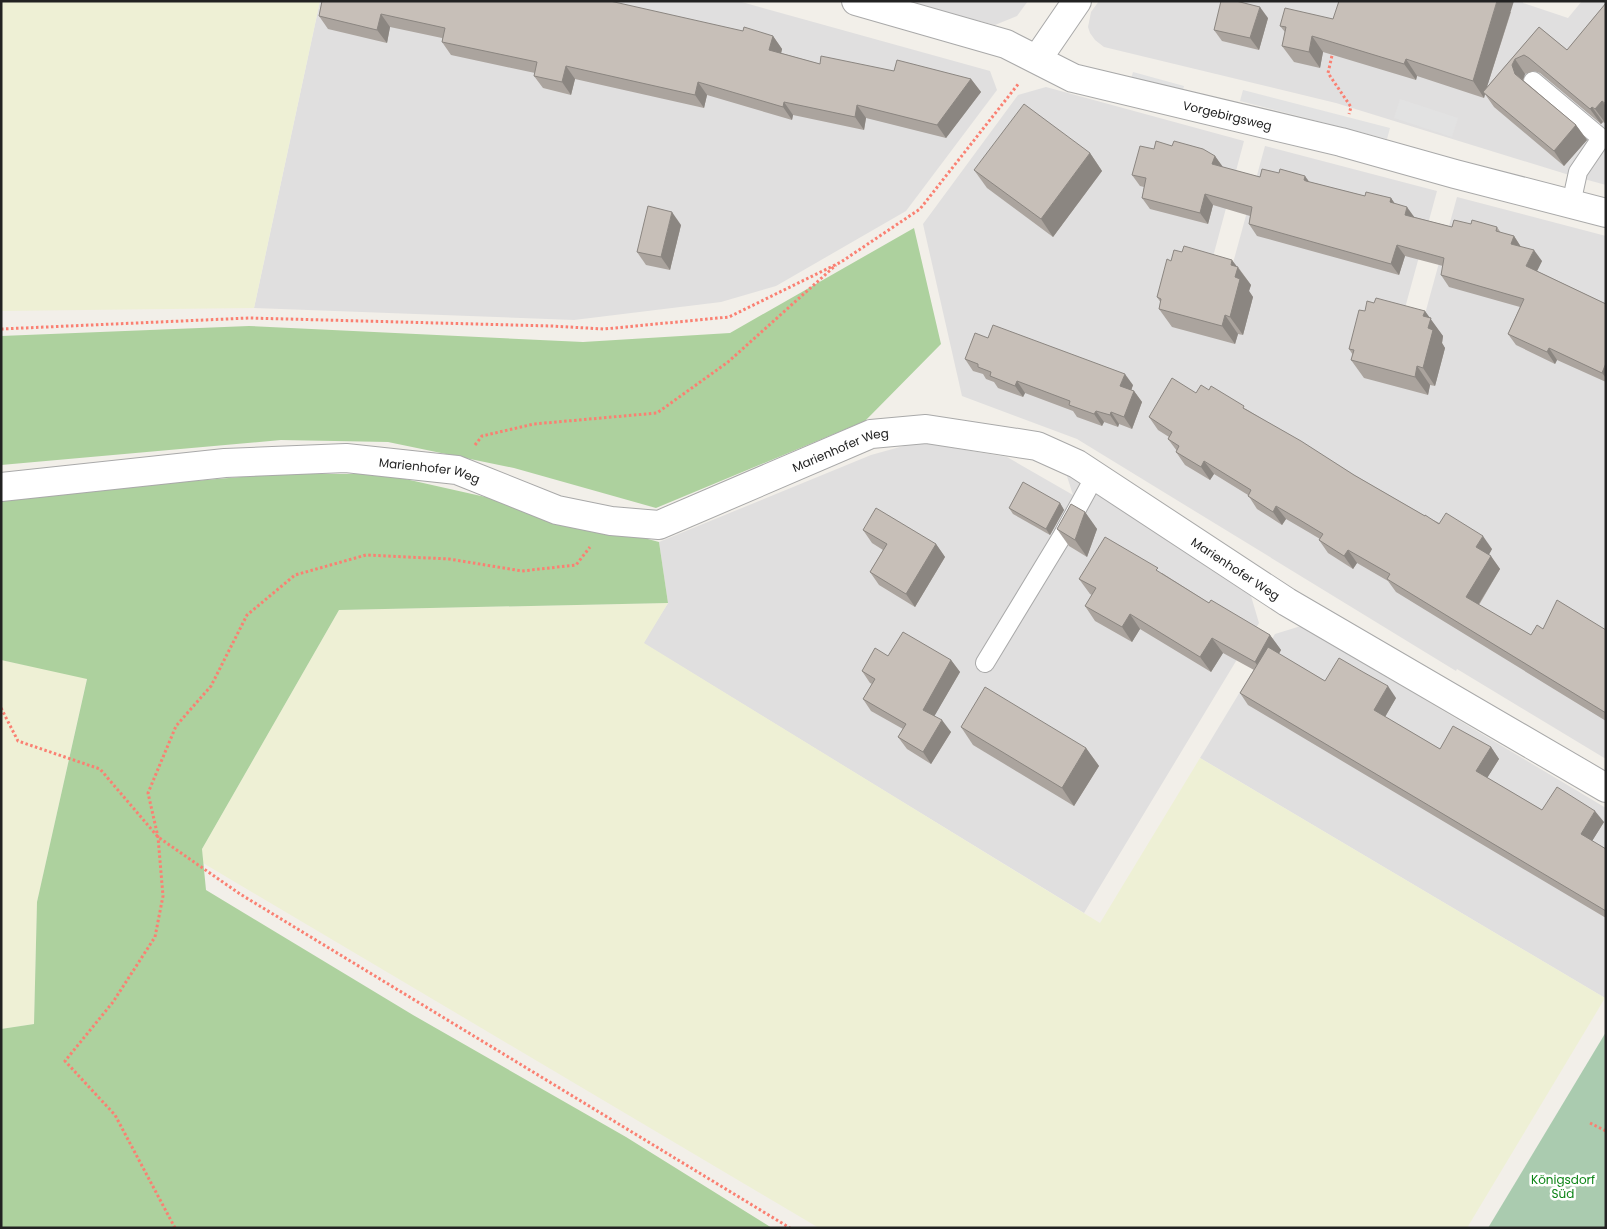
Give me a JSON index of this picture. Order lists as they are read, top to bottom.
{
  "streets": {
    "street": ["Vorgebirgsweg", "Marienhofer Weg"]
  },
  "parks": ["Königsdorf Süd"]
}
